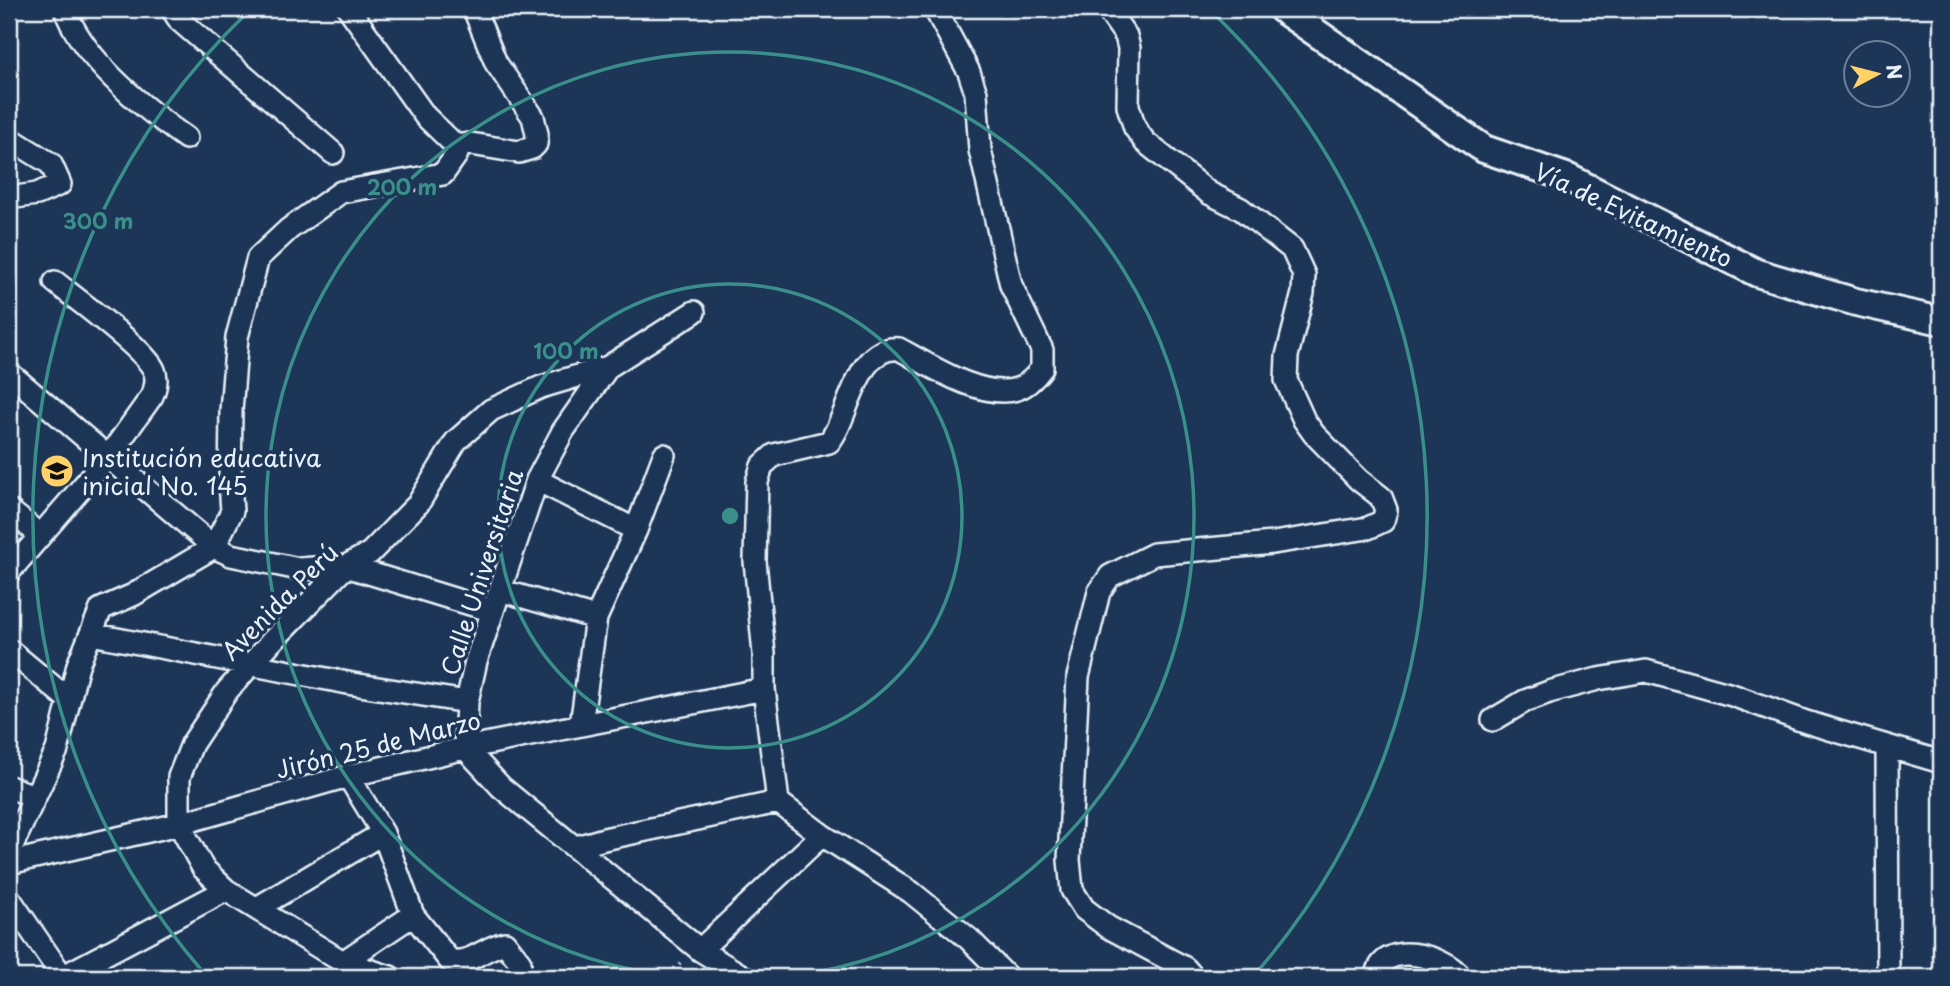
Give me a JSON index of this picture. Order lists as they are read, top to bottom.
{
  "streets": {
    "main road": ["Vía de Evitamiento"],
    "street": ["Calle Universitaria", "Avenida Perú", "Jirón 25 de Marzo"]
  },
  "crossings": [
    ["Calle Universitaria", "Avenida Perú"],
    ["Calle Universitaria", "Jirón 25 de Marzo"],
    ["Avenida Perú", "Jirón 25 de Marzo"]
  ],
  "places": {
    "school or university": ["Institución educativa inicial No. 145"]
  },
  "north": "right",
  "rings": ["200 m", "300 m", "100 m"]
}
